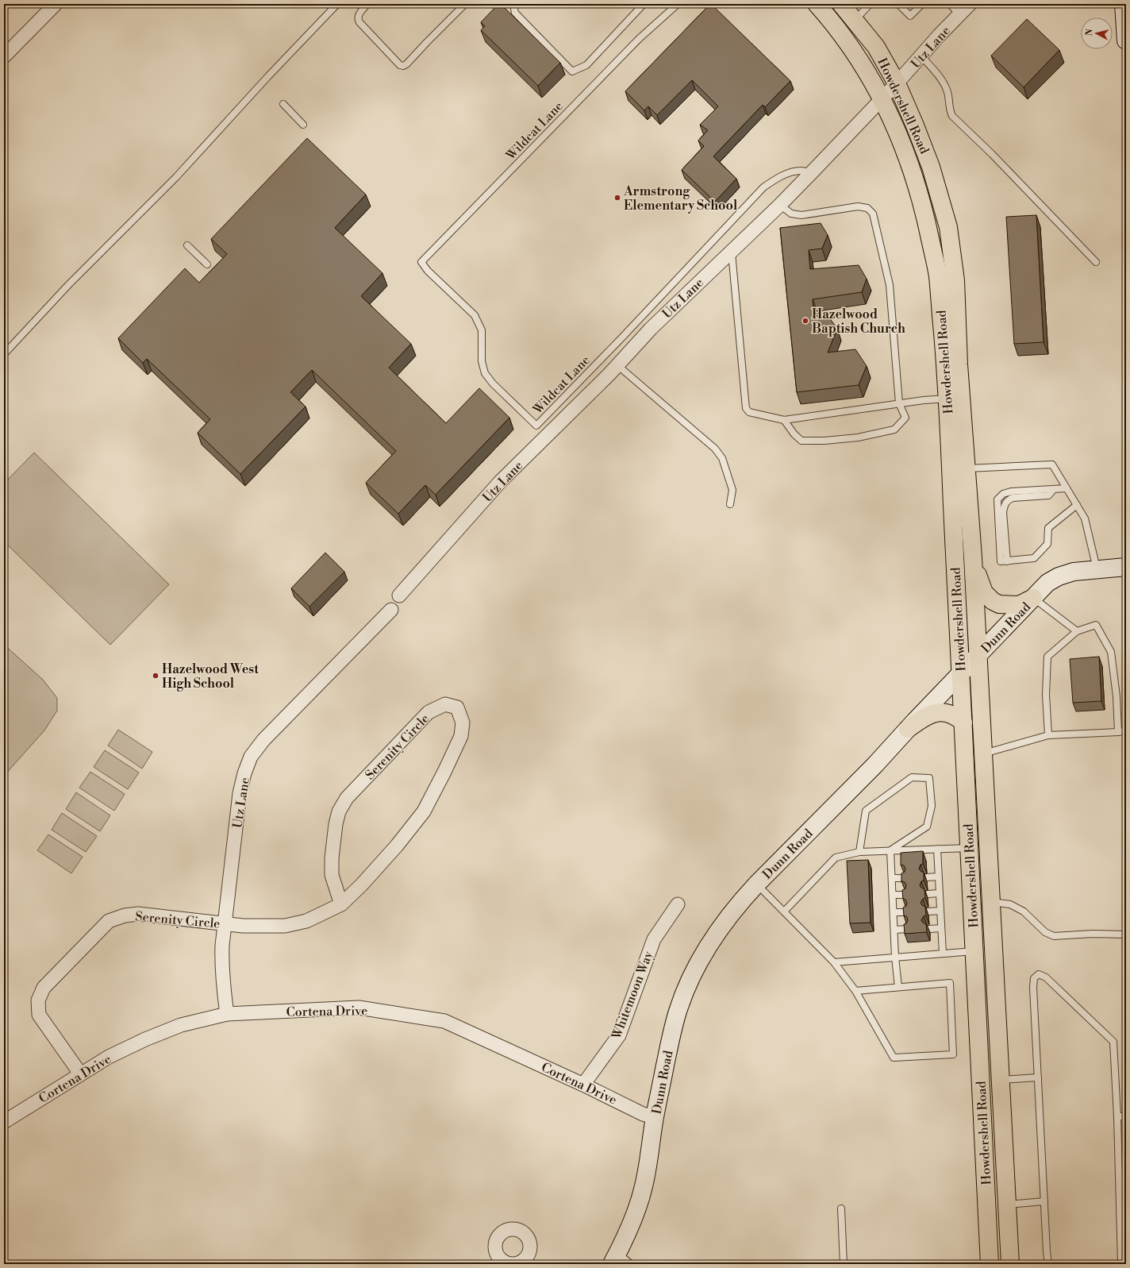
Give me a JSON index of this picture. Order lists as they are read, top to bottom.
{
  "streets": {
    "main road": ["Howdershell Road"],
    "street": [
      "Utz Lane",
      "Dunn Road",
      "Serenity Circle",
      "Whitemoon Way",
      "Cortena Drive"
    ],
    "lane": ["Wildcat Lane"]
  },
  "crossings": [
    ["Utz Lane", "Howdershell Road"],
    ["Utz Lane", "Wildcat Lane"],
    ["Utz Lane", "Serenity Circle"],
    ["Utz Lane", "Cortena Drive"],
    ["Howdershell Road", "Dunn Road"],
    ["Dunn Road", "Cortena Drive"],
    ["Serenity Circle", "Cortena Drive"],
    ["Whitemoon Way", "Cortena Drive"]
  ],
  "places": ["Armstrong Elementary School", "Hazelwood Baptish Church", "Hazelwood West High School"],
  "north": "left"
}
